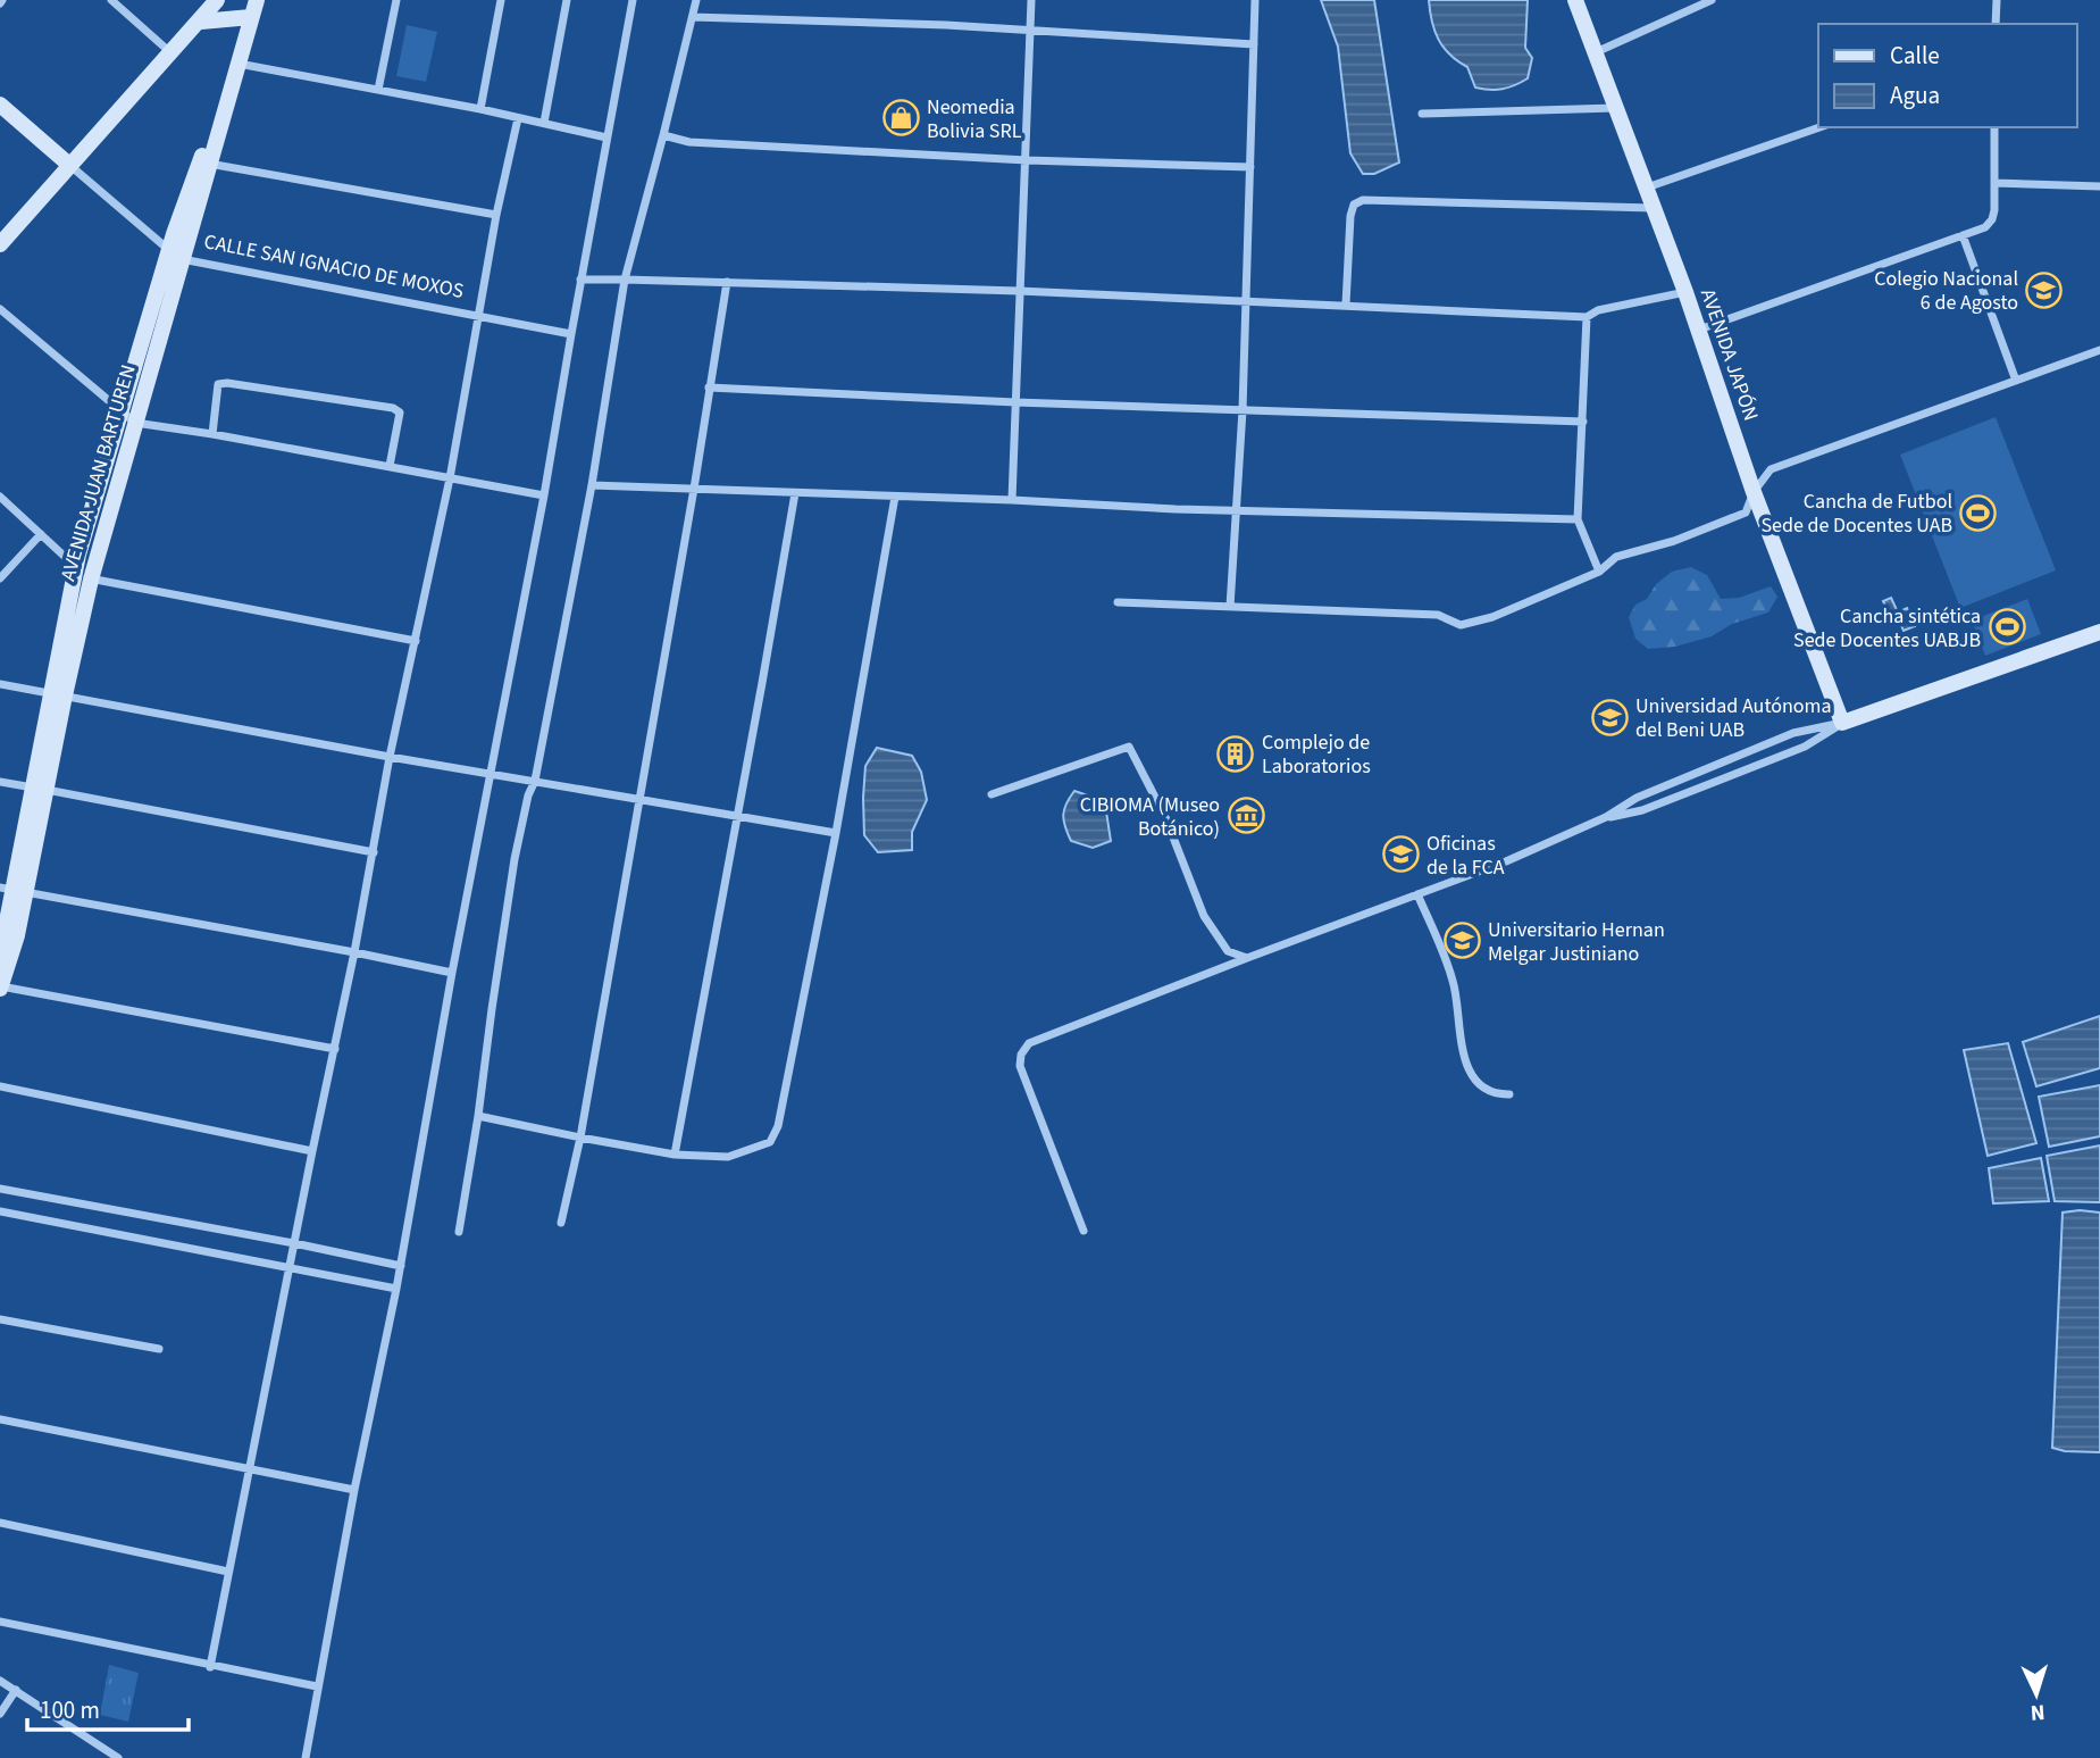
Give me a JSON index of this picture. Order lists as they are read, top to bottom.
{
  "streets": {
    "street": ["CALLE SAN IGNACIO DE MOXOS", "AVENIDA JAPÓN", "AVENIDA JUAN BARTUREN"]
  },
  "crossings": [
    ["CALLE SAN IGNACIO DE MOXOS", "AVENIDA JUAN BARTUREN"]
  ],
  "places": {
    "shop": ["Neomedia Bolivia SRL"],
    "school or university": [
      "Colegio Nacional 6 de Agosto",
      "Universidad Autónoma del Beni UAB",
      "Oficinas de la FCA",
      "Universitario Hernan Melgar Justiniano"
    ],
    "sports": ["Cancha de Futbol Sede de Docentes UAB", "Cancha sintética Sede Docentes UABJB"],
    "building": ["Complejo de Laboratorios"],
    "museum": ["CIBIOMA (Museo Botánico)"]
  },
  "legend": ["Calle", "Agua"],
  "scale_bar": "100 m",
  "north": "bottom"
}
